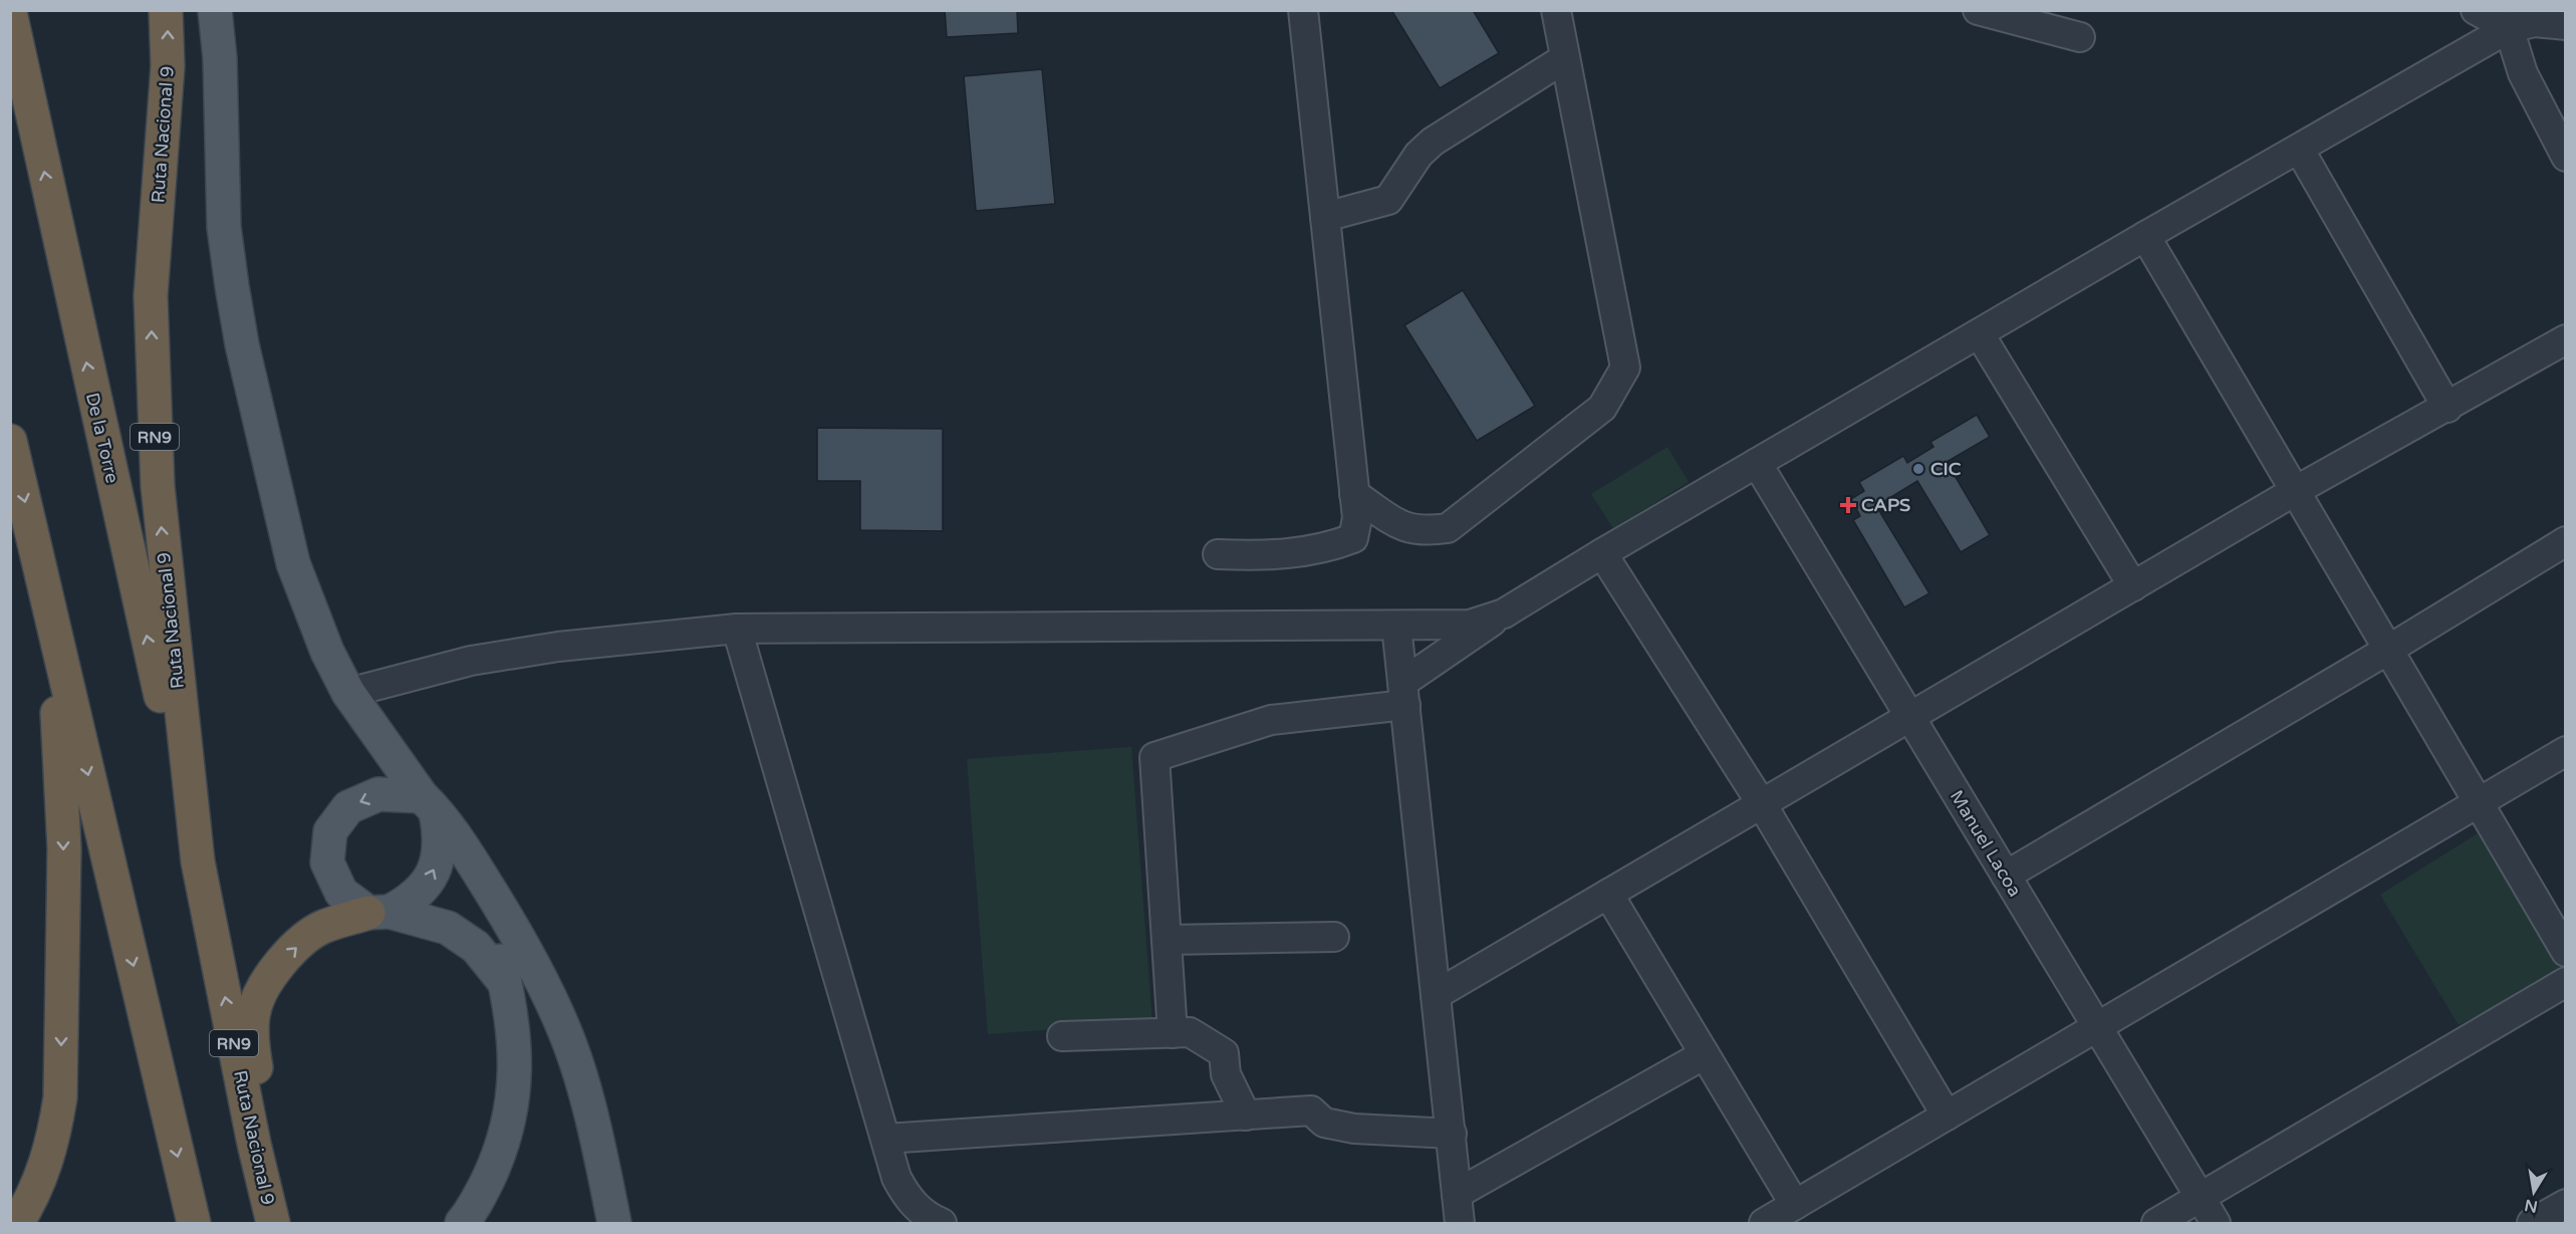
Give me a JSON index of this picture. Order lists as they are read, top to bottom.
{
  "streets": {
    "highway": ["Ruta Nacional 9", "RN9", "De la Torre"],
    "street": ["Manuel Lacoa"]
  },
  "crossings": [
    ["Ruta Nacional 9", "De la Torre"]
  ],
  "places": {
    "other": ["CIC"],
    "health": ["CAPS"]
  },
  "north": "bottom"
}
